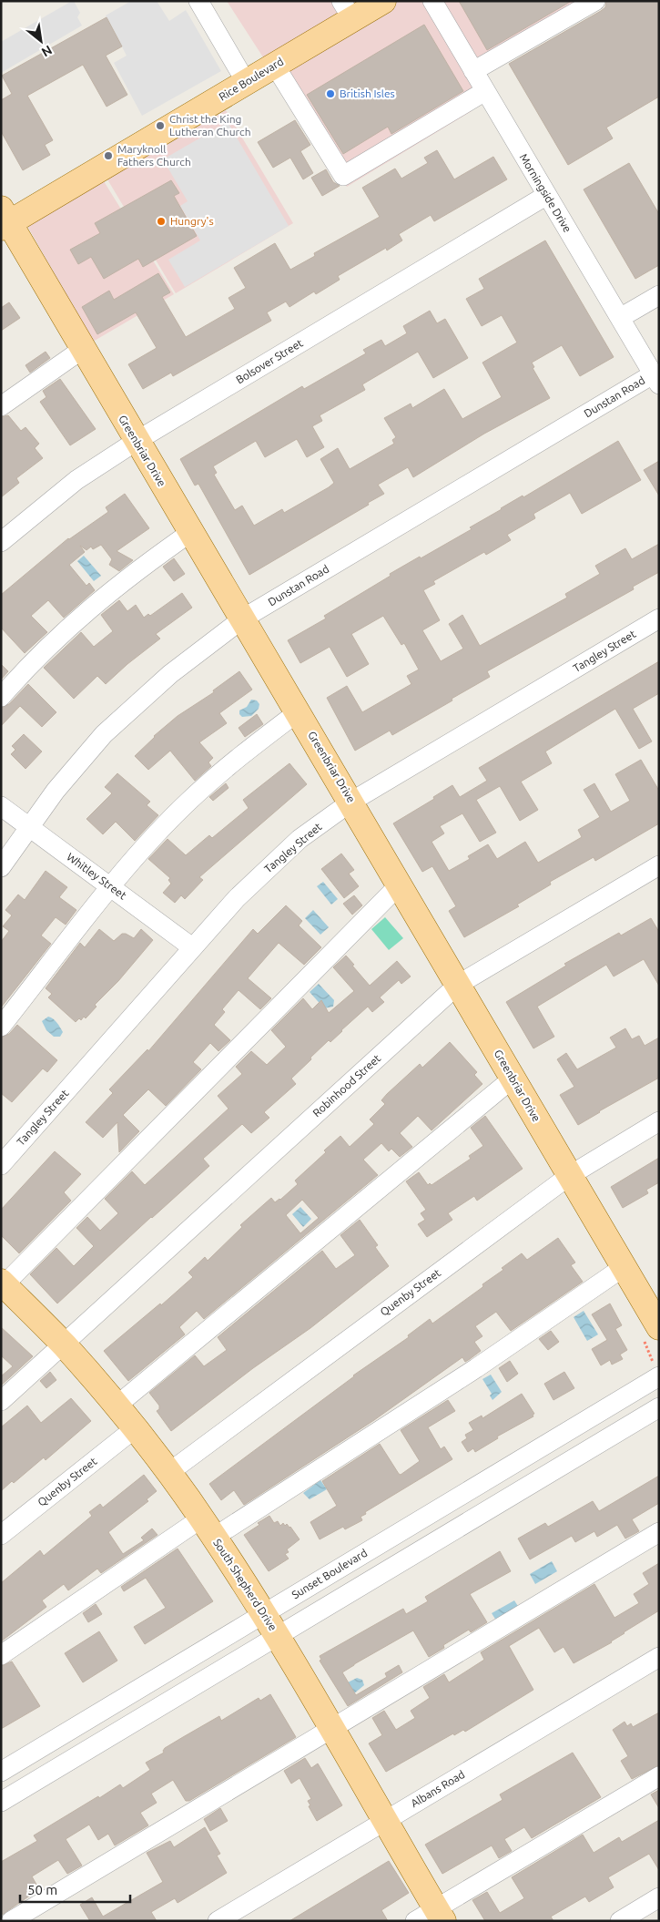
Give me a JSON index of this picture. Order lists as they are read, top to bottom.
{
  "streets": {
    "main road": ["Rice Boulevard", "Greenbriar Drive", "South Shepherd Drive"],
    "street": [
      "Morningside Drive",
      "Bolsover Street",
      "Dunstan Road",
      "Tangley Street",
      "Whitley Street",
      "Robinhood Street",
      "Quenby Street",
      "Sunset Boulevard",
      "Albans Road"
    ]
  },
  "crossings": [
    ["Rice Boulevard", "Greenbriar Drive"],
    ["Morningside Drive", "Bolsover Street"],
    ["Morningside Drive", "Dunstan Road"],
    ["Bolsover Street", "Greenbriar Drive"],
    ["Dunstan Road", "Greenbriar Drive"],
    ["Dunstan Road", "Whitley Street"],
    ["Greenbriar Drive", "Tangley Street"],
    ["Greenbriar Drive", "Robinhood Street"],
    ["Greenbriar Drive", "Quenby Street"],
    ["Tangley Street", "Whitley Street"],
    ["Robinhood Street", "South Shepherd Drive"],
    ["Quenby Street", "South Shepherd Drive"],
    ["Sunset Boulevard", "South Shepherd Drive"],
    ["South Shepherd Drive", "Albans Road"]
  ],
  "places": [
    "British Isles",
    "Christ the King Lutheran Church",
    "Maryknoll Fathers Church",
    "Hungry's"
  ],
  "scale_bar": "50 m",
  "north": "bottom right"
}
